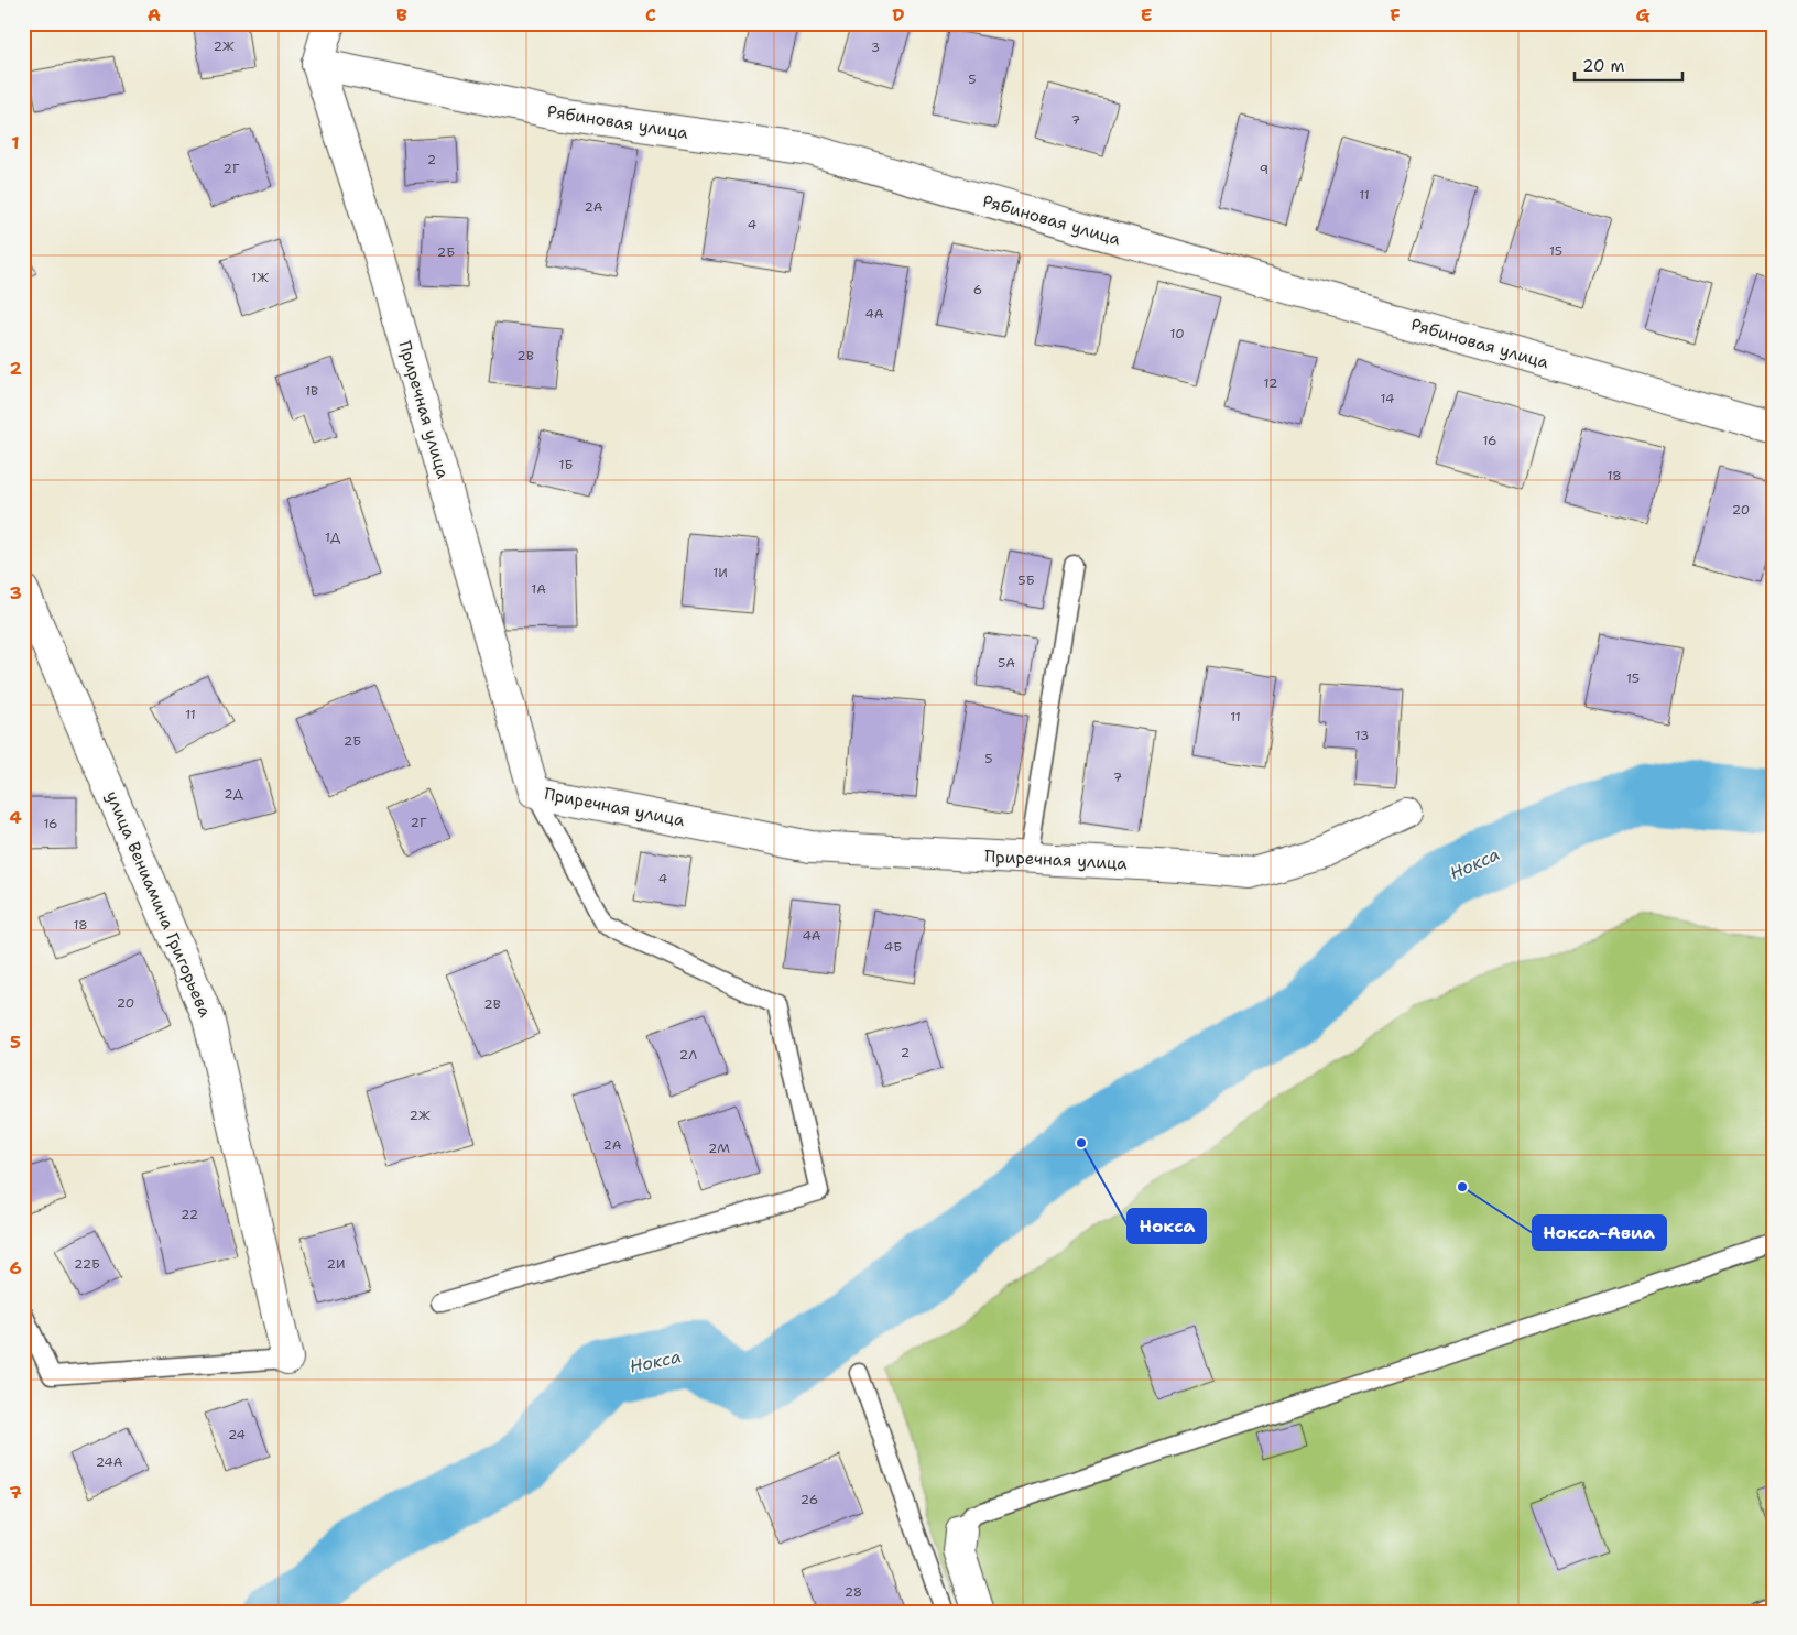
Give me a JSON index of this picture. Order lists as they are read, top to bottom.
{
  "streets": {
    "street": ["Рябиновая улица", "Приречная улица", "улица Вениамина Григорьева"]
  },
  "crossings": [
    ["Рябиновая улица", "Приречная улица"]
  ],
  "water": ["Нокса"],
  "places": ["Нокса", "Нокса-Авиа"],
  "house_numbers": [
    "2Ж",
    "3",
    "5",
    "7",
    "2",
    "2Г",
    "9",
    "11",
    "2А",
    "4",
    "15",
    "2Б",
    "1Ж",
    "6",
    "4А",
    "10",
    "2В",
    "12",
    "1В",
    "14",
    "16",
    "1Б",
    "18",
    "20",
    "1Д",
    "1И",
    "5Б",
    "1А",
    "5А",
    "15",
    "11",
    "11",
    "13",
    "2Б",
    "5",
    "7",
    "2Д",
    "2Г",
    "16",
    "4",
    "18",
    "4А",
    "4Б",
    "20",
    "2В",
    "2",
    "2Л",
    "2Ж",
    "2А",
    "2М",
    "22",
    "22Б",
    "2И",
    "24",
    "24А",
    "26",
    "28"
  ],
  "scale_bar": "20 m",
  "grid": {
    "columns": [
      "A",
      "B",
      "C",
      "D",
      "E",
      "F",
      "G"
    ],
    "rows": [
      "1",
      "2",
      "3",
      "4",
      "5",
      "6",
      "7"
    ]
  }
}
